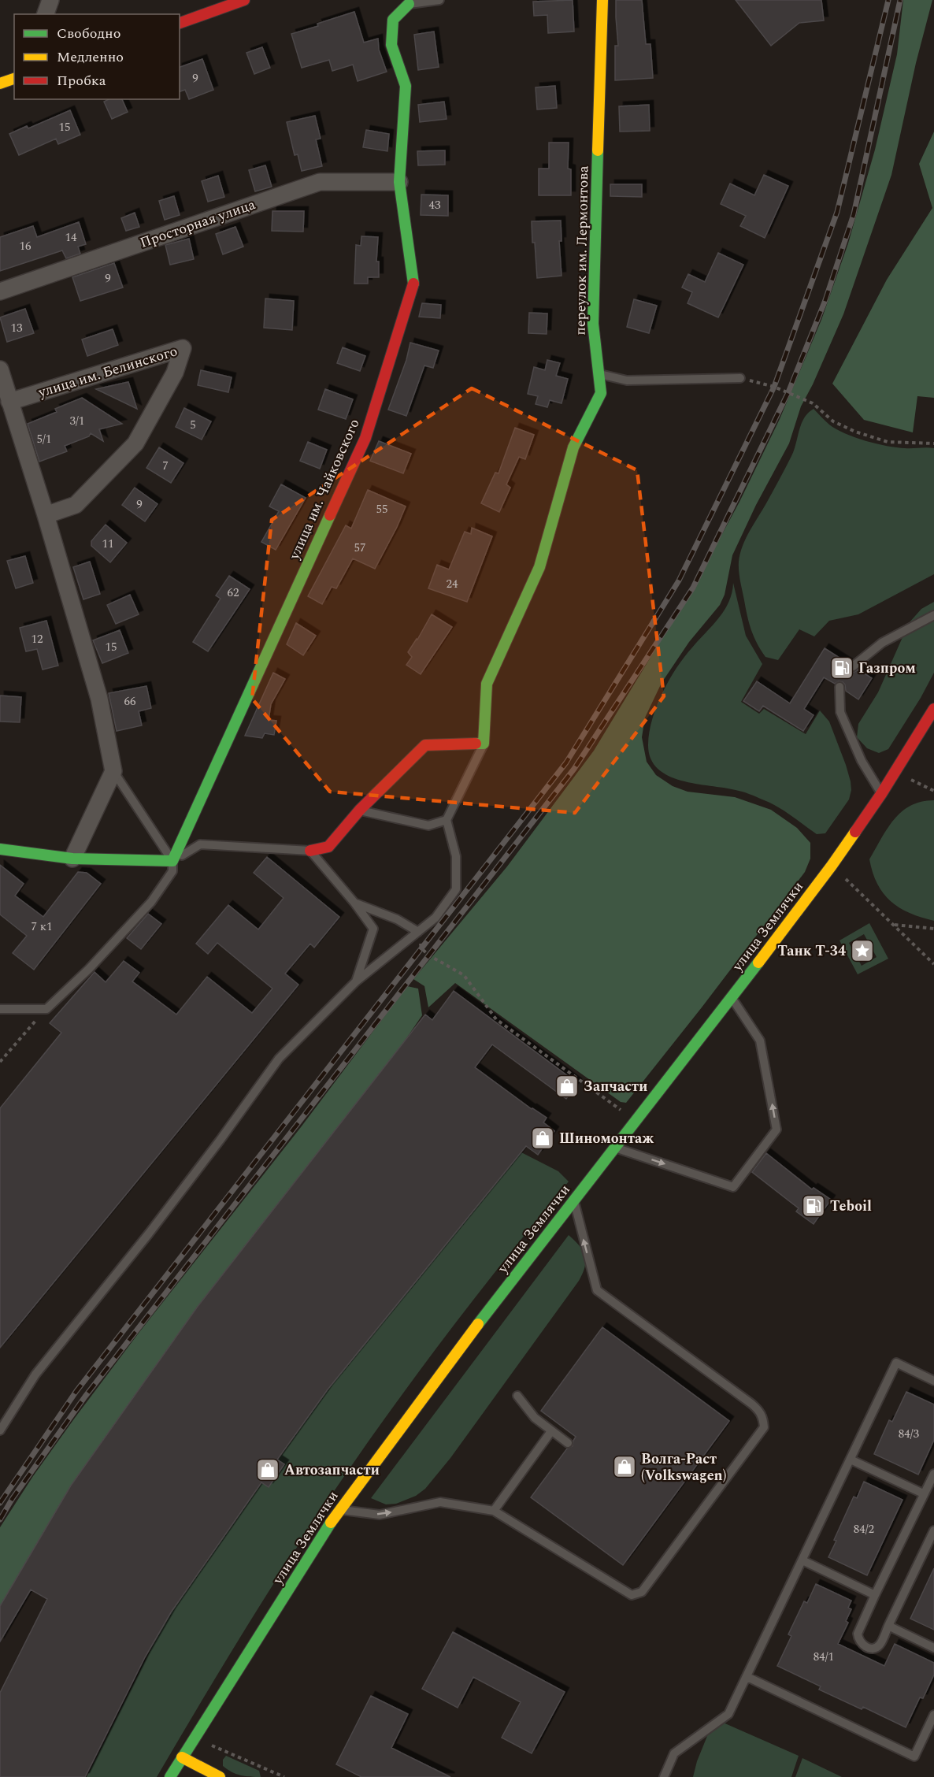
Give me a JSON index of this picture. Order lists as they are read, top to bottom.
{
  "streets": {
    "main road": ["переулок им. Лермонтова", "улица им. Чайковского", "улица Землячки"],
    "street": ["Просторная улица", "улица им. Белинского"]
  },
  "crossings": [
    ["Просторная улица", "улица им. Чайковского"]
  ],
  "places": {
    "fuel station": ["Газпром", "Teboil"],
    "place": ["Танк Т-34"],
    "shop": [
      "Запчасти",
      "Шиномонтаж",
      "Волга-Раст (Volkswagen)",
      "Автозапчасти"
    ]
  },
  "house_numbers": [
    "9",
    "15",
    "43",
    "14",
    "16",
    "9",
    "13",
    "3/1",
    "5",
    "5/1",
    "7",
    "9",
    "55",
    "11",
    "57",
    "24",
    "62",
    "12",
    "15",
    "66",
    "7 к1",
    "84/3",
    "84/2",
    "84/1"
  ],
  "legend": ["Свободно", "Медленно", "Пробка"]
}
